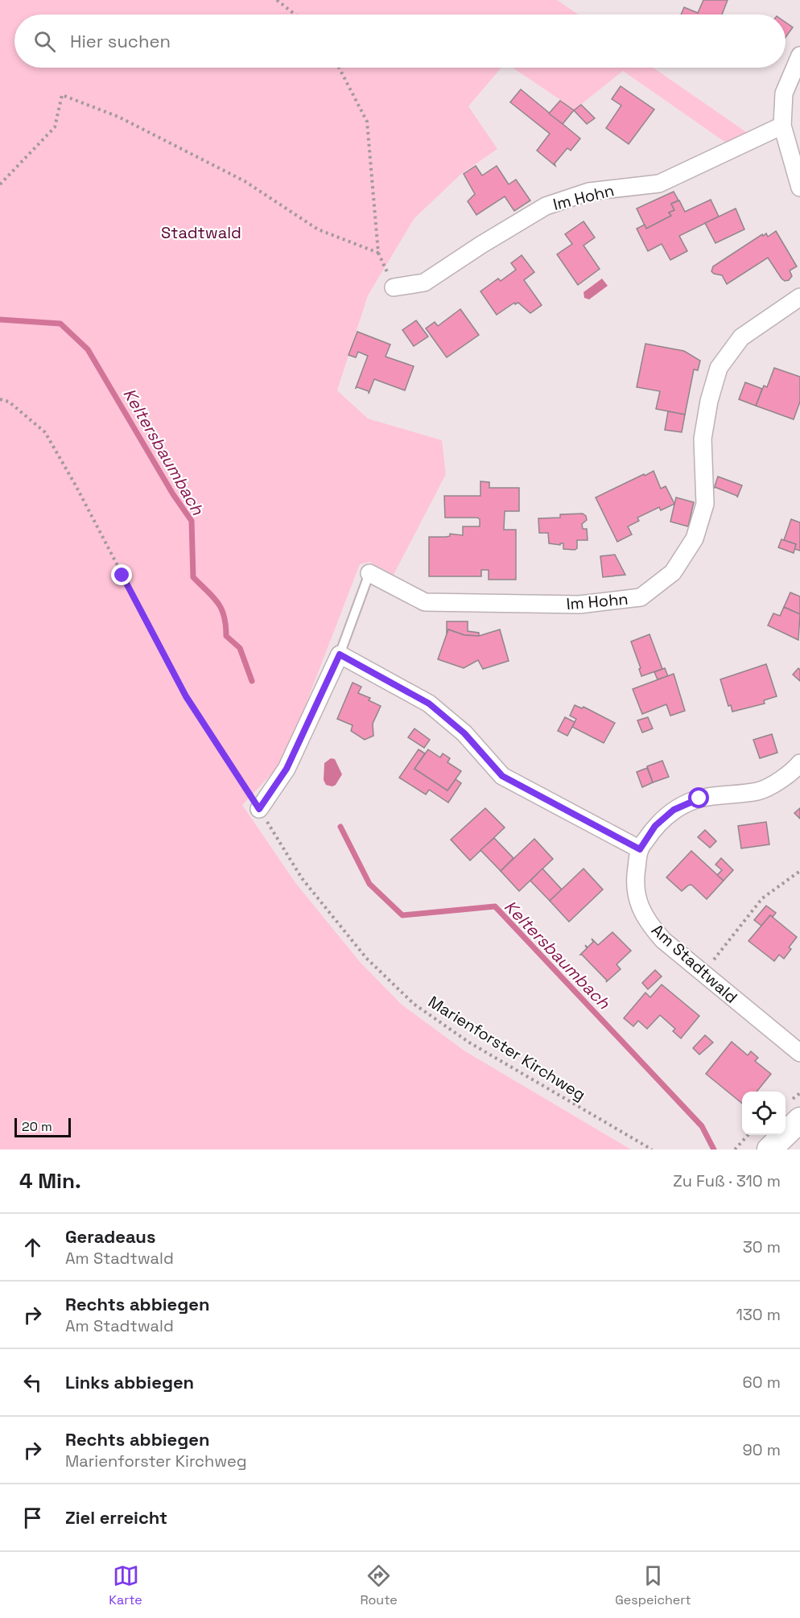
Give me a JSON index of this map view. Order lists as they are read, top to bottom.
{
  "streets": {
    "street": ["Im Hohn", "Am Stadtwald"],
    "path": ["Marienforster Kirchweg"]
  },
  "water": ["Keltersbaumbach"],
  "parks": ["Stadtwald"],
  "scale_bar": "20 m",
  "page": {
    "search": "Hier suchen",
    "scale": "20 m",
    "heading": ["4 Min.", "Zu Fuß · 310 m"],
    "list": [
      ["Geradeaus", "Am Stadtwald", "30 m"],
      ["Rechts abbiegen", "Am Stadtwald", "130 m"],
      ["Links abbiegen", "60 m"],
      ["Rechts abbiegen", "Marienforster Kirchweg", "90 m"],
      "Ziel erreicht"
    ],
    "nav": ["Karte", "Route", "Gespeichert"]
  }
}
